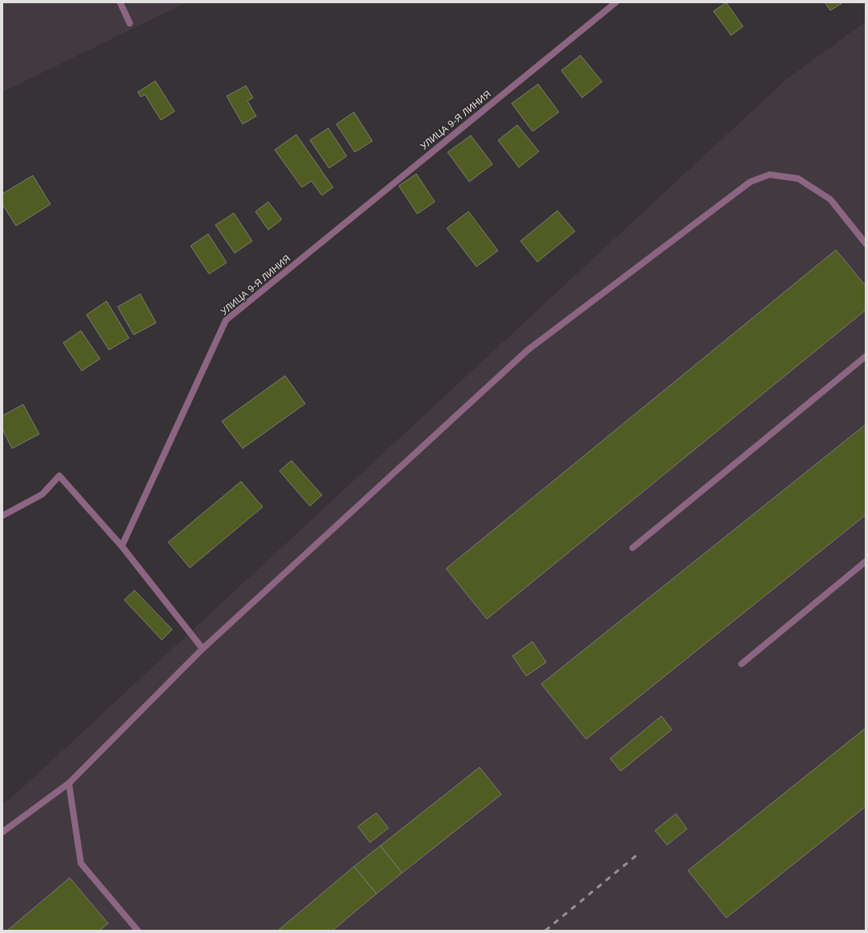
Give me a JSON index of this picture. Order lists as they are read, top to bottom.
{
  "streets": {
    "street": ["УЛИЦА 9-Я ЛИНИЯ"]
  }
}
